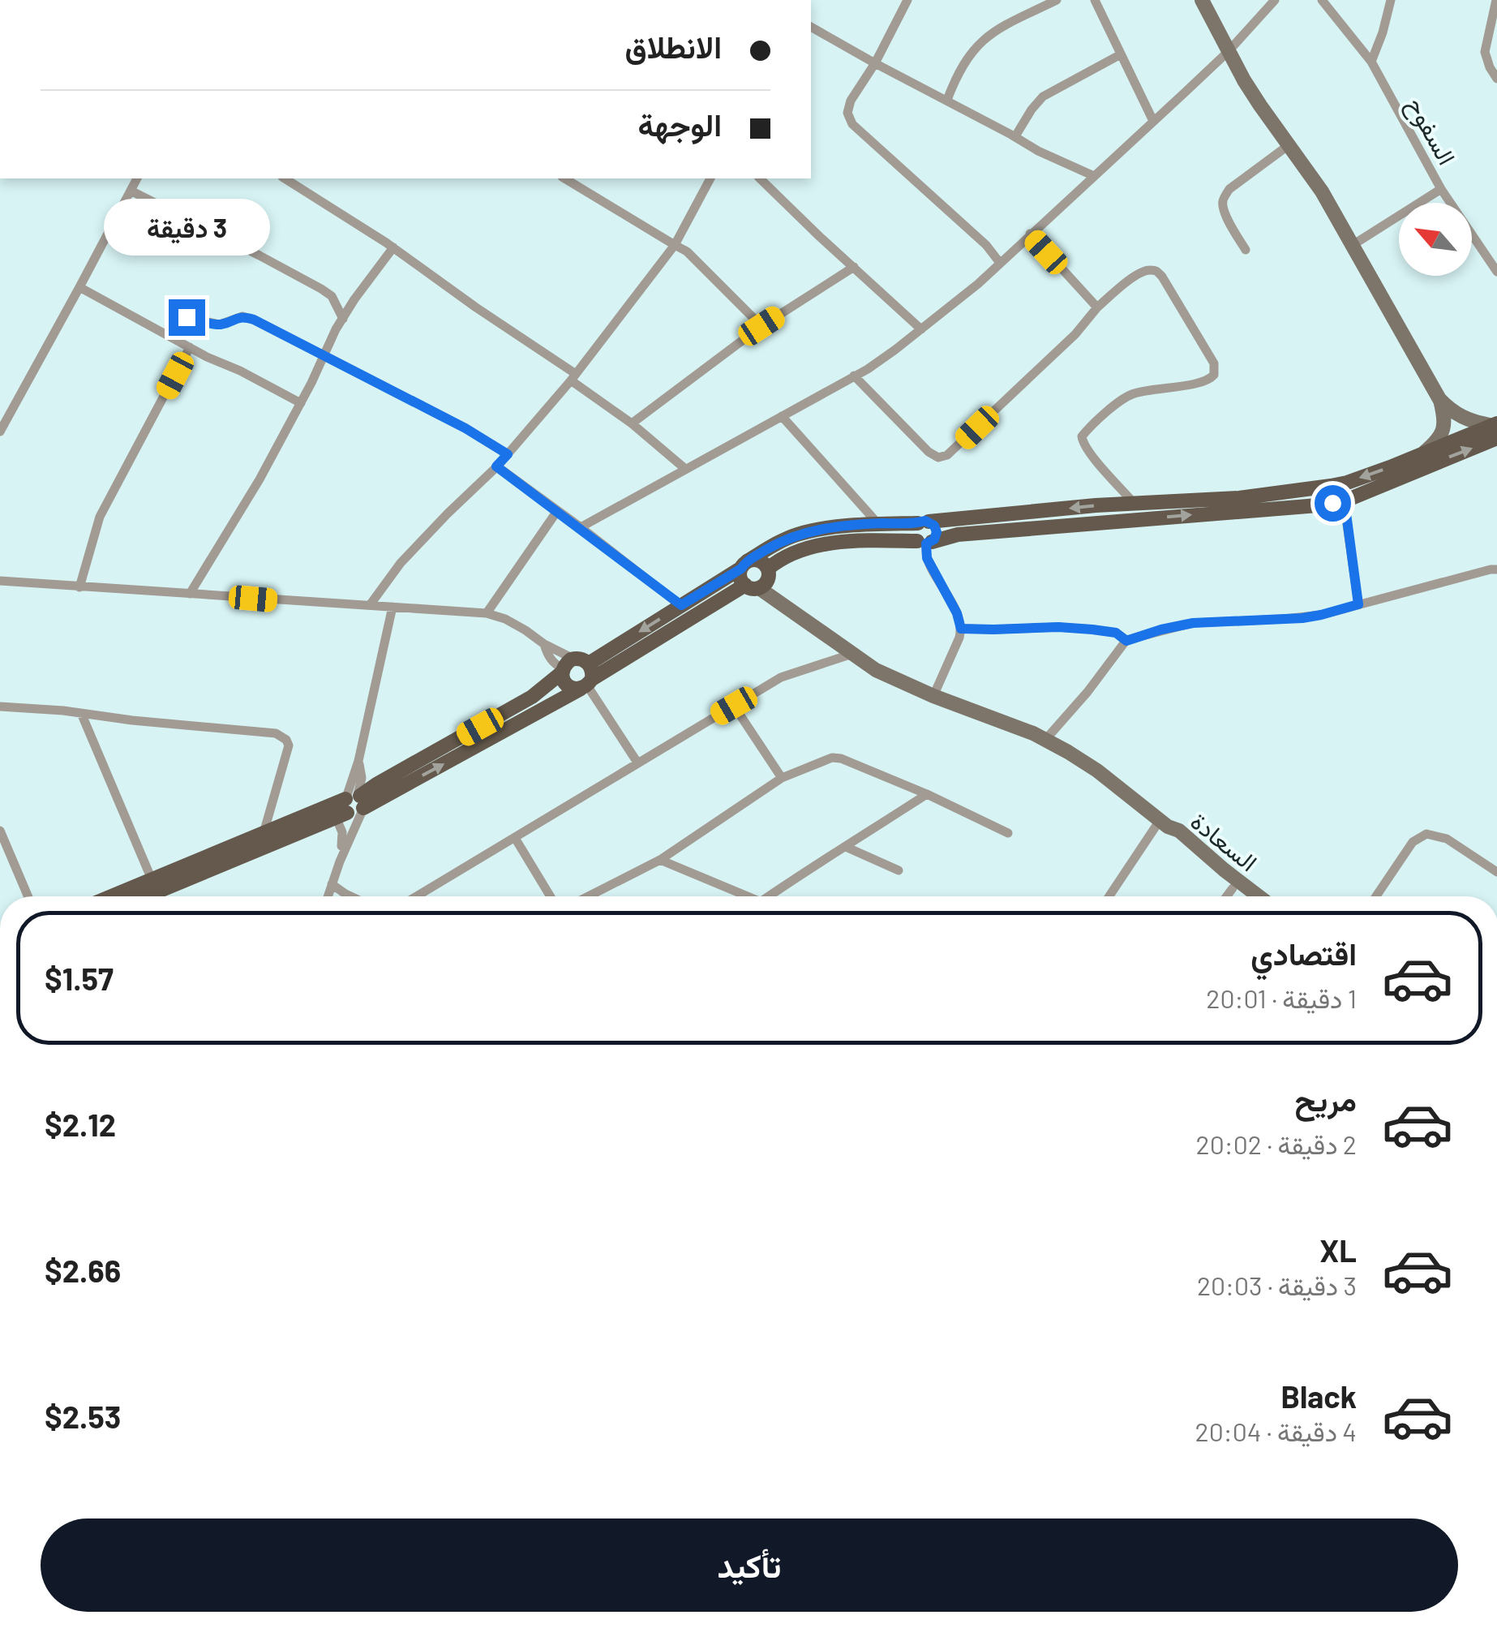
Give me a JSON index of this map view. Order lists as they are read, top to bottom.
{
  "streets": {
    "street": ["السفوح", "السعادة"]
  },
  "north": "top left",
  "page": {
    "banner": ["الانطلاق", "الوجهة"],
    "bubble": "3 دقيقة",
    "list": [
      {
        "name": "اقتصادي",
        "note": "1 دقيقة · 20:01",
        "value": "$1.57"
      },
      {
        "name": "مريح",
        "note": "2 دقيقة · 20:02",
        "value": "$2.12"
      },
      {
        "name": "XL",
        "note": "3 دقيقة · 20:03",
        "value": "$2.66"
      },
      {
        "name": "Black",
        "note": "4 دقيقة · 20:04",
        "value": "$2.53"
      }
    ],
    "buttons": "تأكيد"
  }
}
